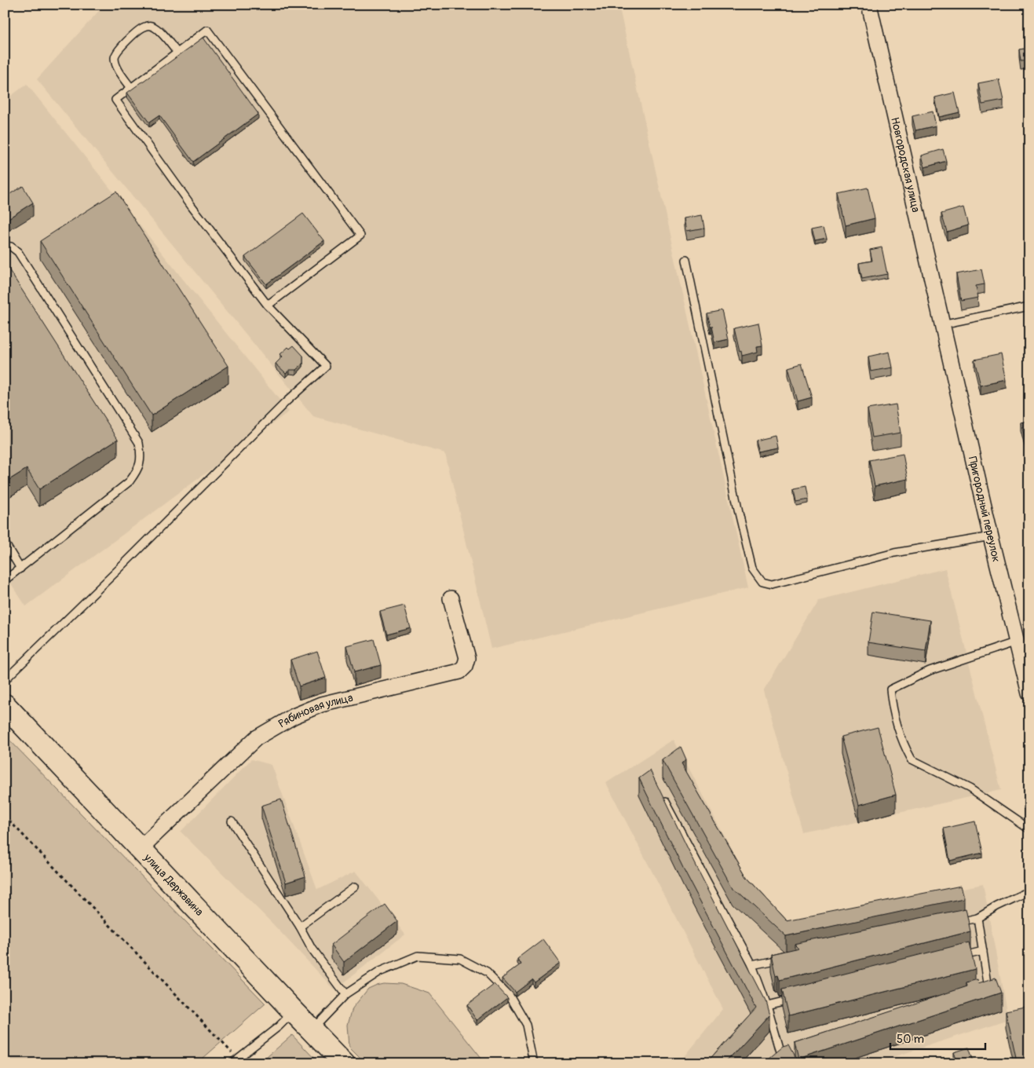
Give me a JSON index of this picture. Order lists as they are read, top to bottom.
{
  "streets": {
    "main road": ["улица Державина"],
    "street": ["Новгородская улица", "Пригородный переулок", "Рябиновая улица"]
  },
  "crossings": [
    ["Новгородская улица", "Пригородный переулок"],
    ["Рябиновая улица", "улица Державина"]
  ],
  "scale_bar": "50 m"
}
